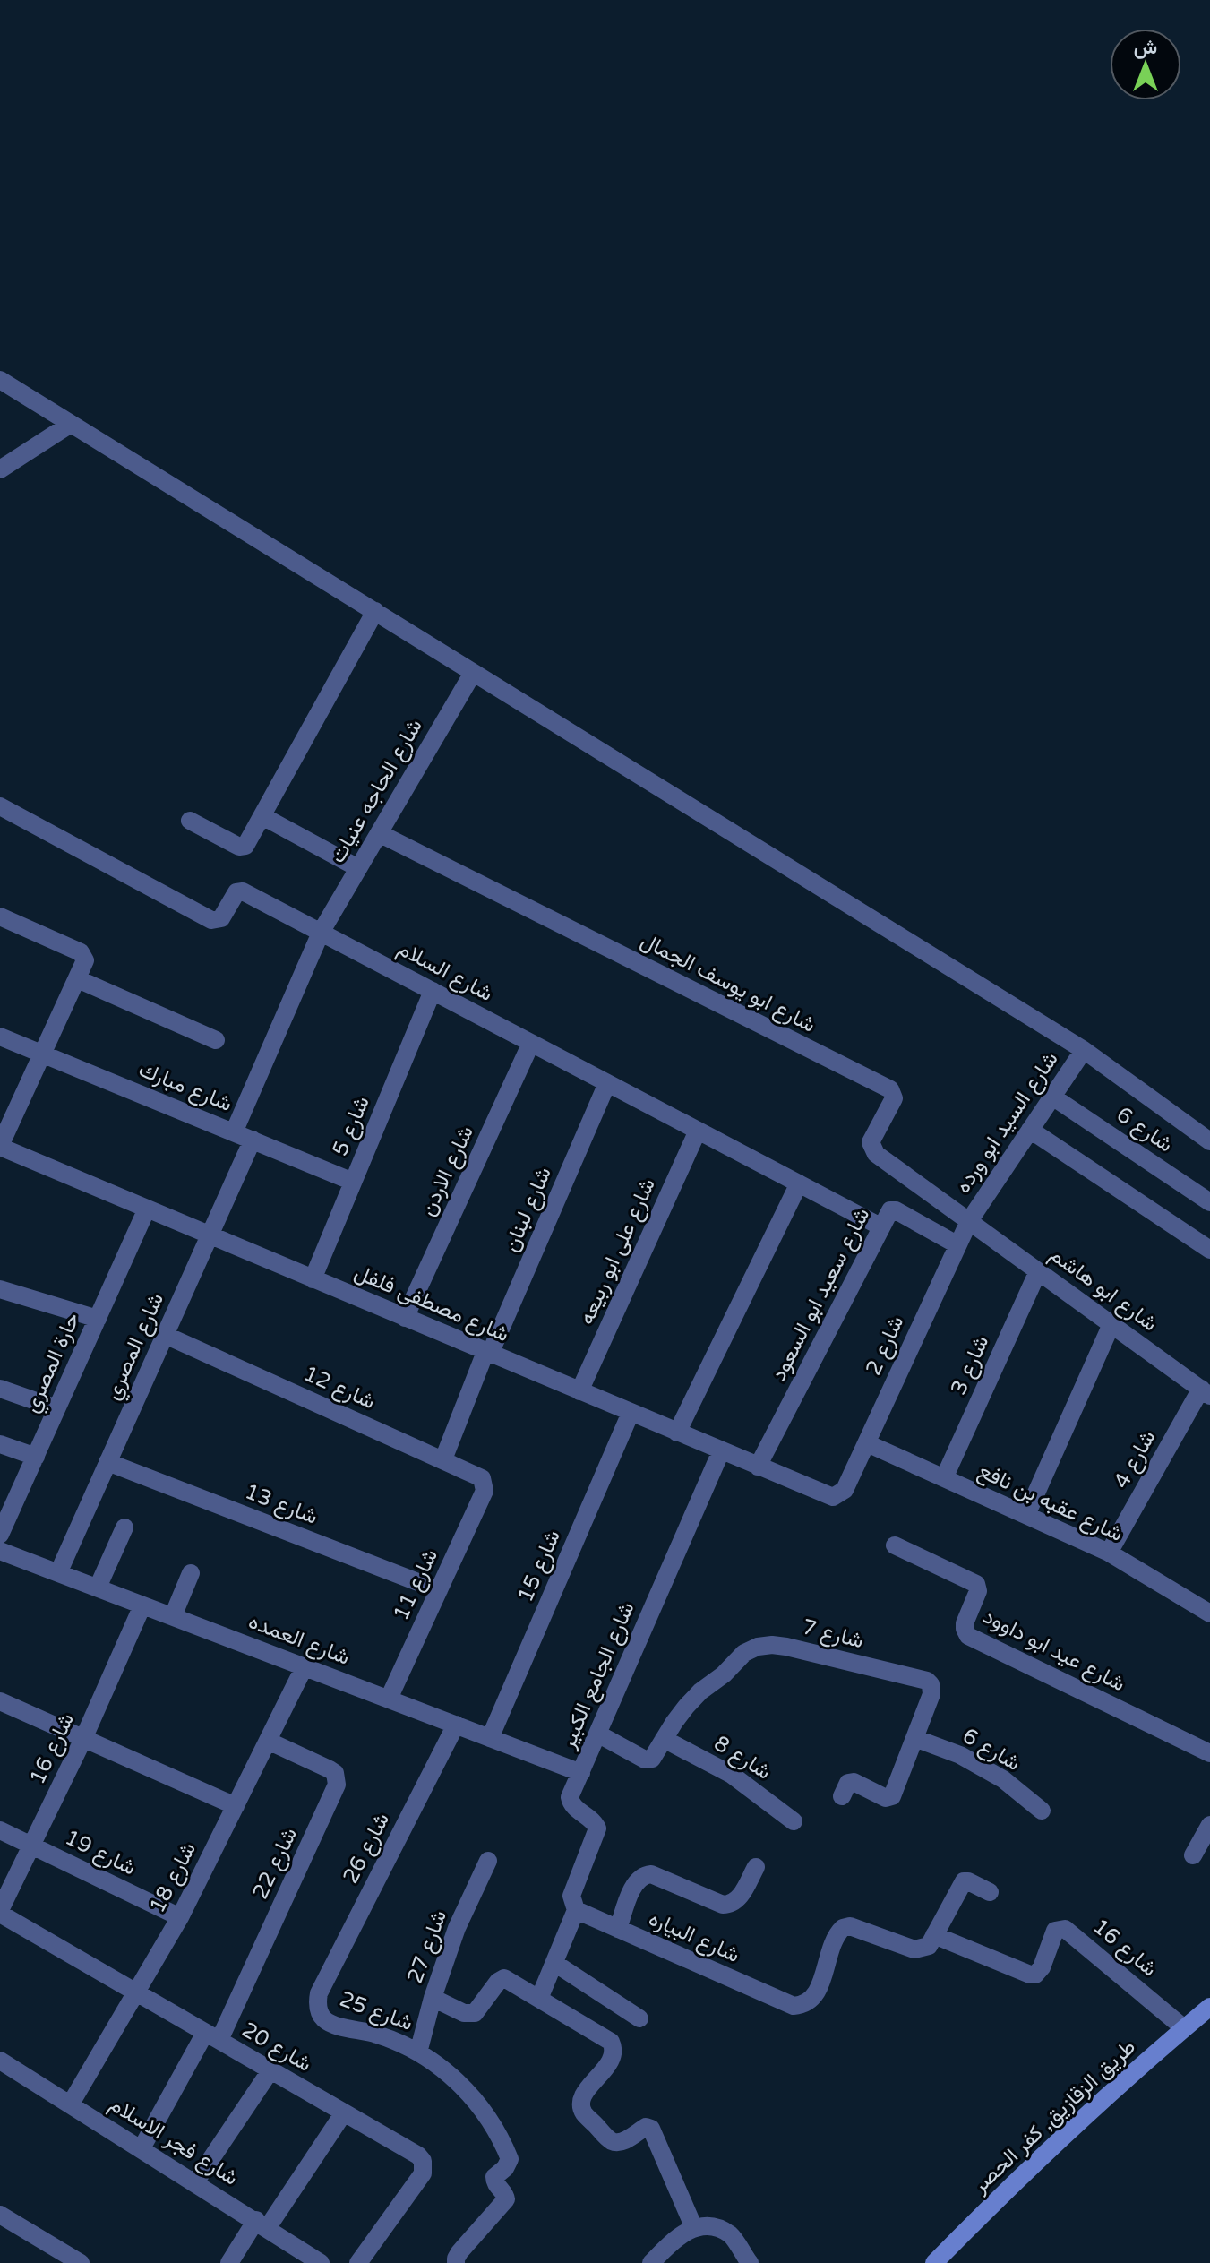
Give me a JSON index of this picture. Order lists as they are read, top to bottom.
{
  "streets": {
    "main road": ["طريق الزقازيق, كفر الحصر"],
    "street": [
      "شارع الحاجه عنيات",
      "شارع السلام",
      "شارع ابو يوسف الجمال",
      "شارع مبارك",
      "شارع السيد ابو ورده",
      "شارع 5",
      "شارع 6",
      "شارع الاردن",
      "شارع لبنان",
      "شارع على ابو ربيعه",
      "شارع ابو هاشم",
      "شارع سعيد ابو السعود",
      "شارع مصطفى فلفل",
      "شارع 2",
      "شارع المصري",
      "حارة المصري",
      "شارع 3",
      "شارع 12",
      "شارع 4",
      "شارع عقبه بن نافع",
      "شارع 13",
      "شارع 15",
      "شارع 11",
      "شارع 7",
      "شارع العمده",
      "شارع عيد ابو داوود",
      "شارع الجامع الكبير",
      "شارع 16",
      "شارع 8",
      "شارع 26",
      "شارع 19",
      "شارع 22",
      "شارع 18",
      "شارع البياره",
      "شارع 27",
      "شارع 25",
      "شارع 20",
      "شارع فجر الاسلام"
    ]
  },
  "crossings": [
    ["شارع الحاجه عنيات", "شارع السلام"],
    ["شارع الحاجه عنيات", "شارع ابو يوسف الجمال"],
    ["شارع السلام", "شارع 5"],
    ["شارع السلام", "شارع الاردن"],
    ["شارع السلام", "شارع لبنان"],
    ["شارع السلام", "شارع على ابو ربيعه"],
    ["شارع السلام", "شارع سعيد ابو السعود"],
    ["شارع ابو يوسف الجمال", "شارع السيد ابو ورده"],
    ["شارع ابو يوسف الجمال", "شارع ابو هاشم"],
    ["شارع ابو يوسف الجمال", "شارع 2"],
    ["شارع مبارك", "شارع 5"],
    ["شارع مبارك", "شارع المصري"],
    ["شارع السيد ابو ورده", "شارع 6"],
    ["شارع السيد ابو ورده", "شارع ابو هاشم"],
    ["شارع السيد ابو ورده", "شارع 2"],
    ["شارع 5", "شارع مصطفى فلفل"],
    ["شارع 6", "شارع 7"],
    ["شارع الاردن", "شارع مصطفى فلفل"],
    ["شارع لبنان", "شارع مصطفى فلفل"],
    ["شارع لبنان", "شارع 12"],
    ["شارع على ابو ربيعه", "شارع مصطفى فلفل"],
    ["شارع ابو هاشم", "شارع 2"],
    ["شارع ابو هاشم", "شارع 3"],
    ["شارع ابو هاشم", "شارع 4"],
    ["شارع سعيد ابو السعود", "شارع مصطفى فلفل"],
    ["شارع سعيد ابو السعود", "شارع 2"],
    ["شارع مصطفى فلفل", "شارع 2"],
    ["شارع مصطفى فلفل", "شارع المصري"],
    ["شارع مصطفى فلفل", "حارة المصري"],
    ["شارع مصطفى فلفل", "شارع 15"],
    ["شارع مصطفى فلفل", "شارع الجامع الكبير"],
    ["شارع 2", "شارع عقبه بن نافع"],
    ["شارع المصري", "شارع 12"],
    ["شارع المصري", "شارع 13"],
    ["شارع المصري", "شارع العمده"],
    ["شارع 3", "شارع عقبه بن نافع"],
    ["شارع 12", "شارع 11"],
    ["شارع 4", "شارع عقبه بن نافع"],
    ["شارع 13", "شارع 11"],
    ["شارع 15", "شارع العمده"],
    ["شارع 11", "شارع العمده"],
    ["شارع 7", "شارع الجامع الكبير"],
    ["شارع 7", "شارع 8"],
    ["شارع العمده", "شارع الجامع الكبير"],
    ["شارع العمده", "شارع 16"],
    ["شارع العمده", "شارع 26"],
    ["شارع العمده", "شارع 18"],
    ["شارع الجامع الكبير", "شارع البياره"],
    ["شارع 16", "شارع 19"],
    ["شارع 16", "شارع البياره"],
    ["شارع 16", "شارع 20"],
    ["شارع 16", "طريق الزقازيق, كفر الحصر"],
    ["شارع 26", "شارع 25"],
    ["شارع 19", "شارع 18"],
    ["شارع 22", "شارع 18"],
    ["شارع 22", "شارع 20"],
    ["شارع 22", "شارع فجر الاسلام"],
    ["شارع 18", "شارع 20"],
    ["شارع 18", "شارع فجر الاسلام"],
    ["شارع 27", "شارع 25"]
  ],
  "north": "top"
}
